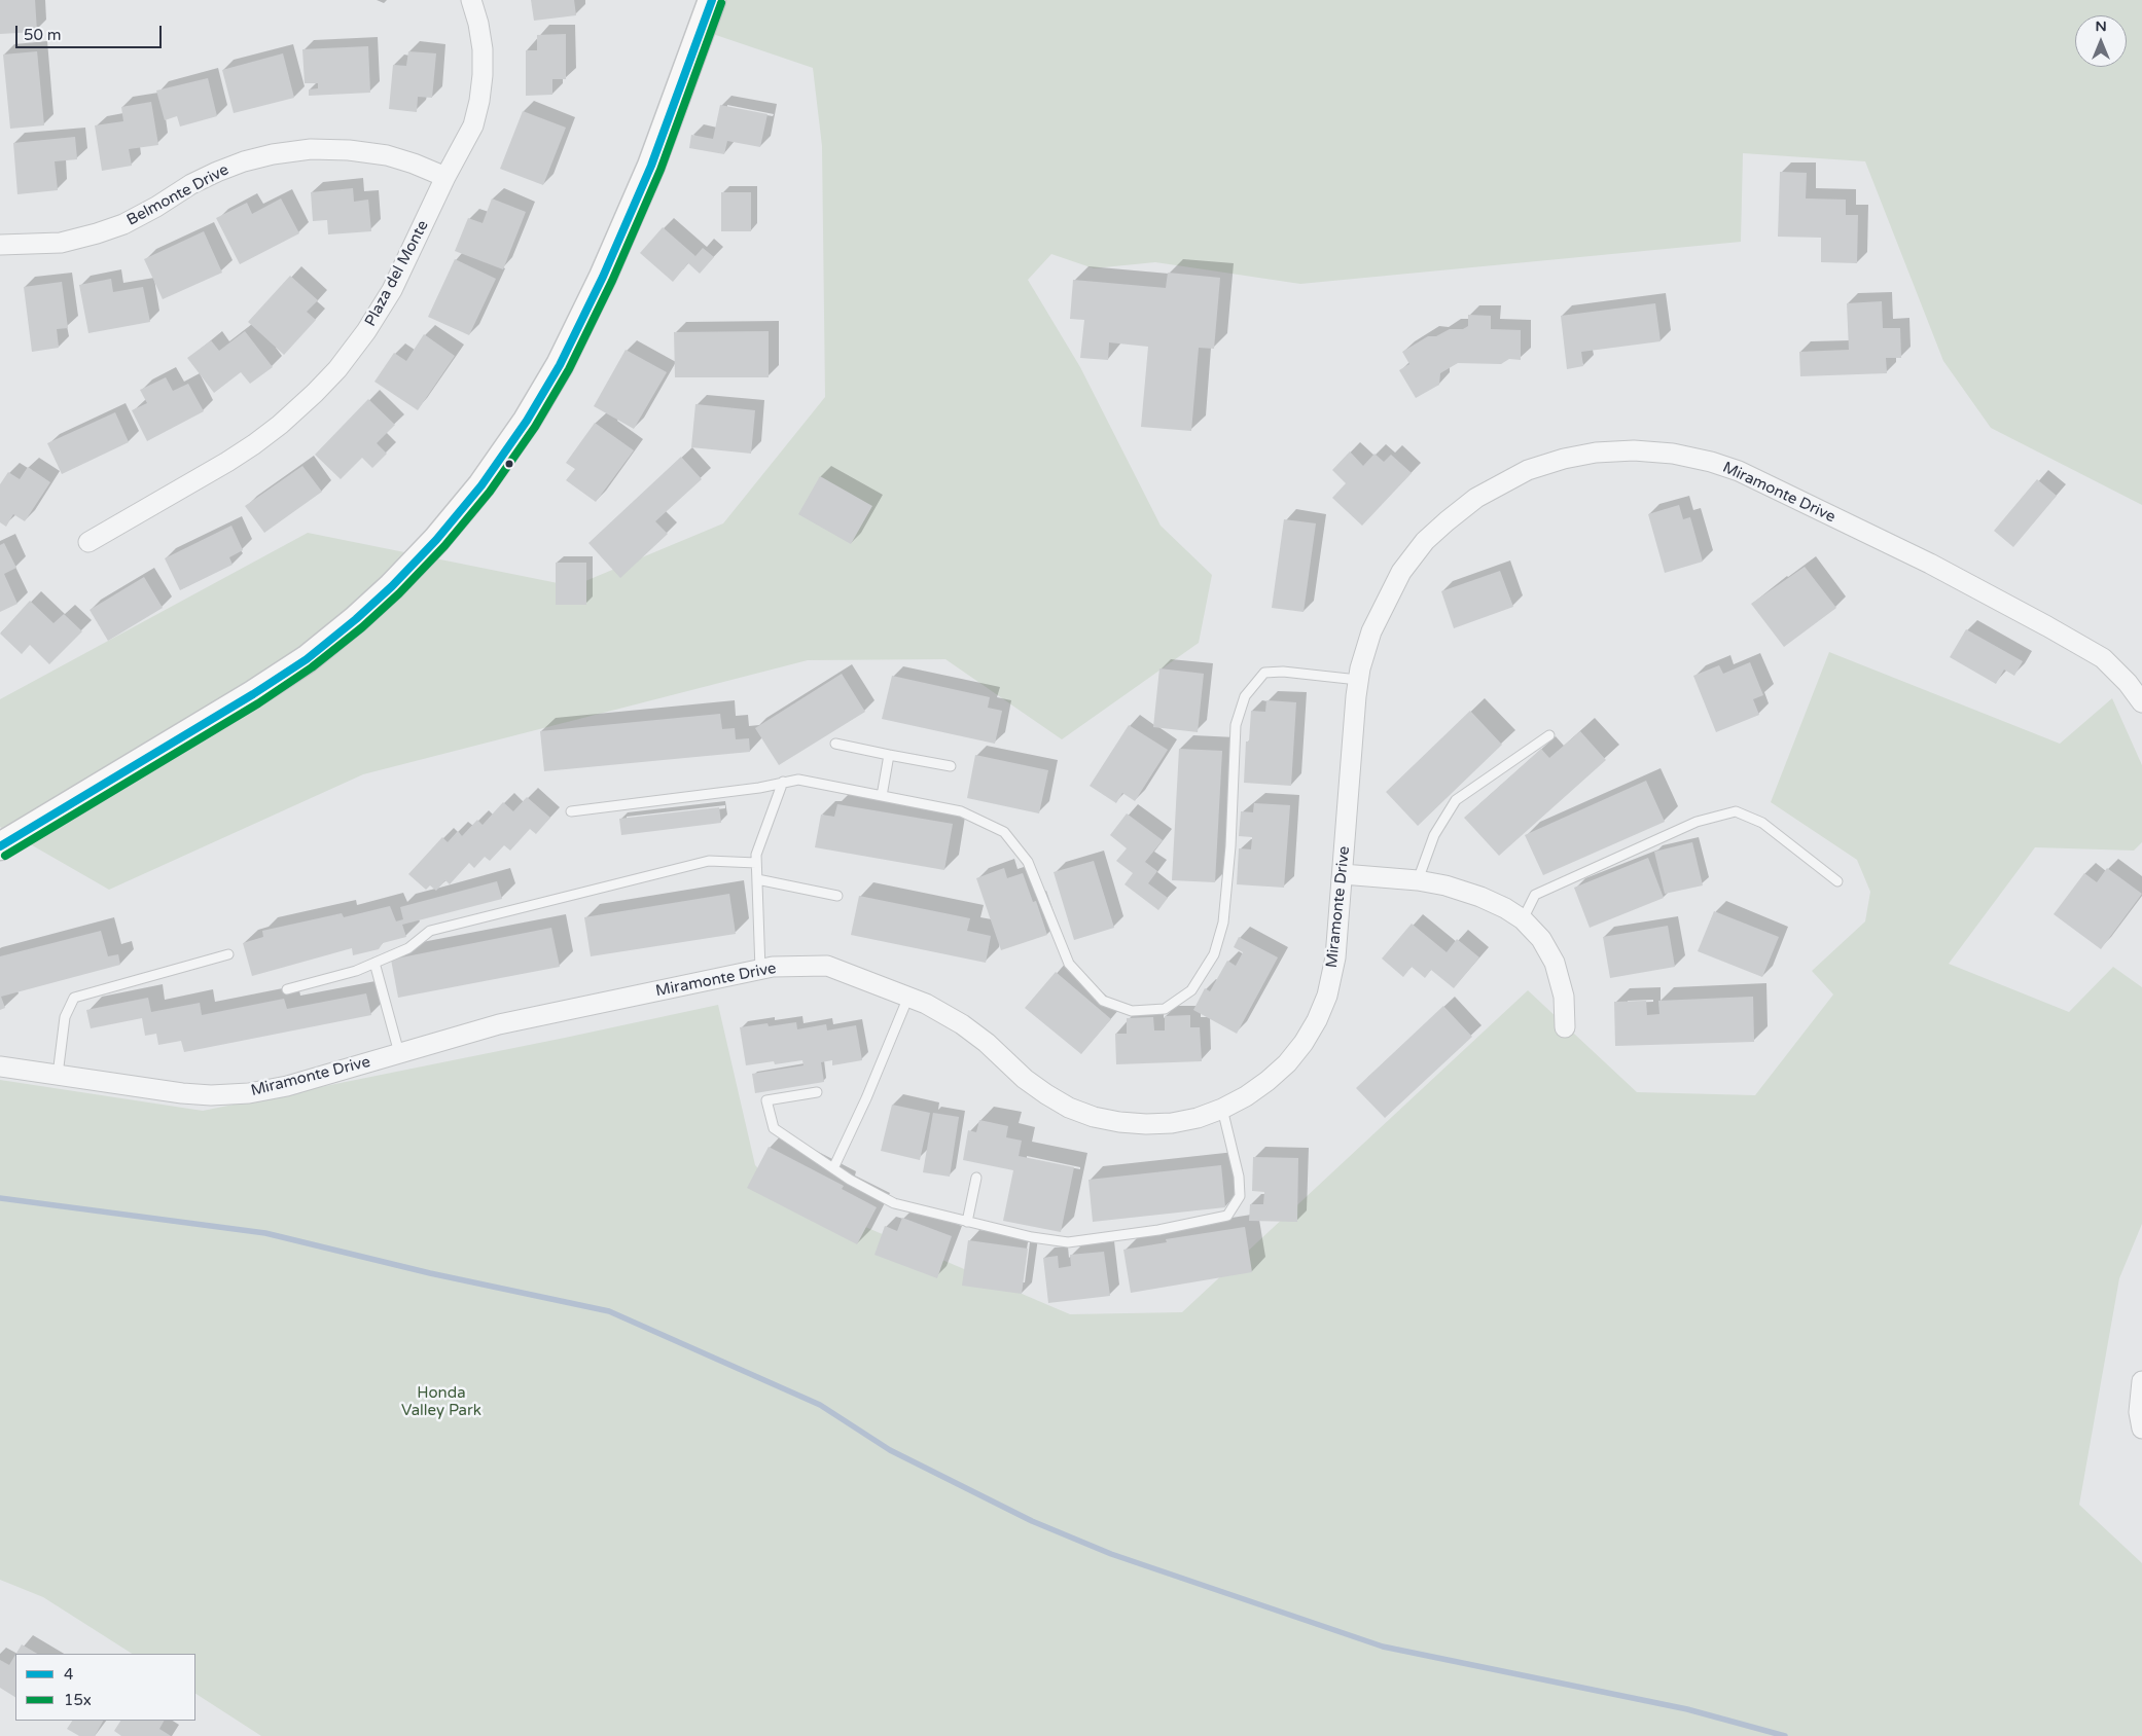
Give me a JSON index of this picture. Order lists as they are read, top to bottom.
{
  "streets": {
    "street": ["Belmonte Drive", "Plaza del Monte", "Miramonte Drive"]
  },
  "crossings": [
    ["Belmonte Drive", "Plaza del Monte"]
  ],
  "parks": ["Honda Valley Park"],
  "lines": ["transit line 4", "transit line 15x"],
  "legend": ["4", "15x"],
  "scale_bar": "50 m",
  "north": "top"
}
